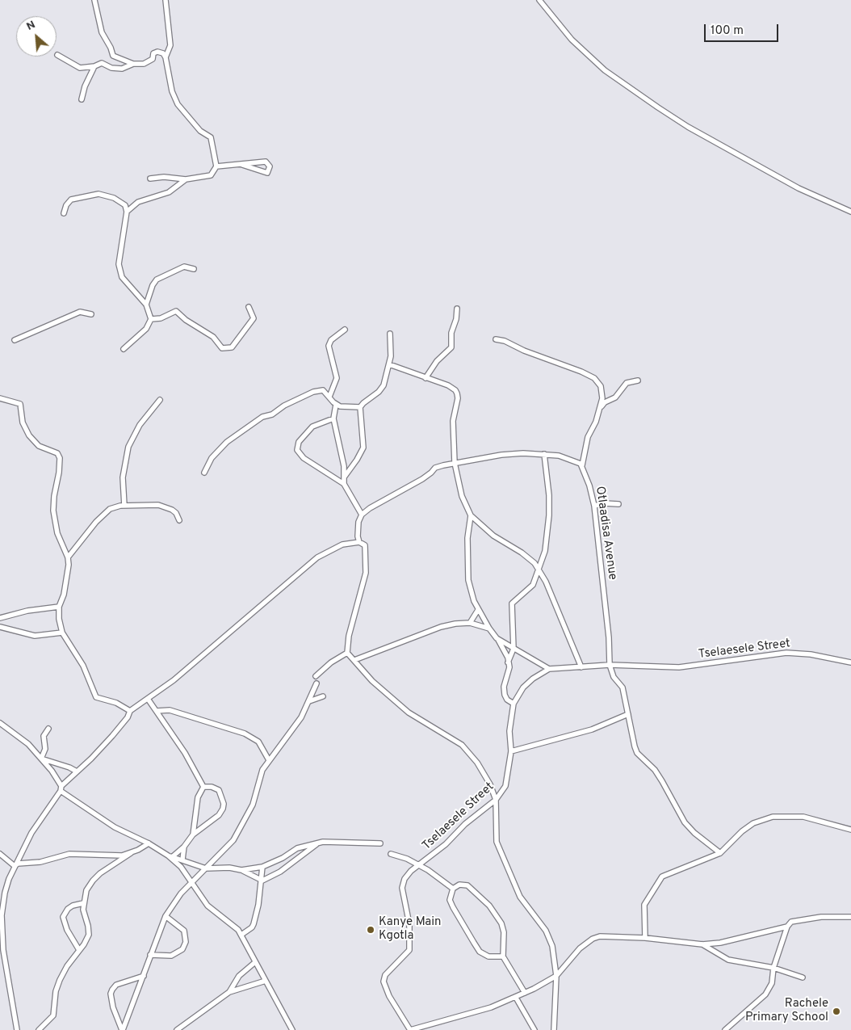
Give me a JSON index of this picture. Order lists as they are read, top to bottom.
{
  "streets": {
    "street": ["Otlaadisa Avenue", "Tselaesele Street"]
  },
  "crossings": [
    ["Otlaadisa Avenue", "Tselaesele Street"]
  ],
  "places": ["Kanye Main Kgotla", "Rachele Primary School"],
  "scale_bar": "100 m",
  "north": "top left"
}
